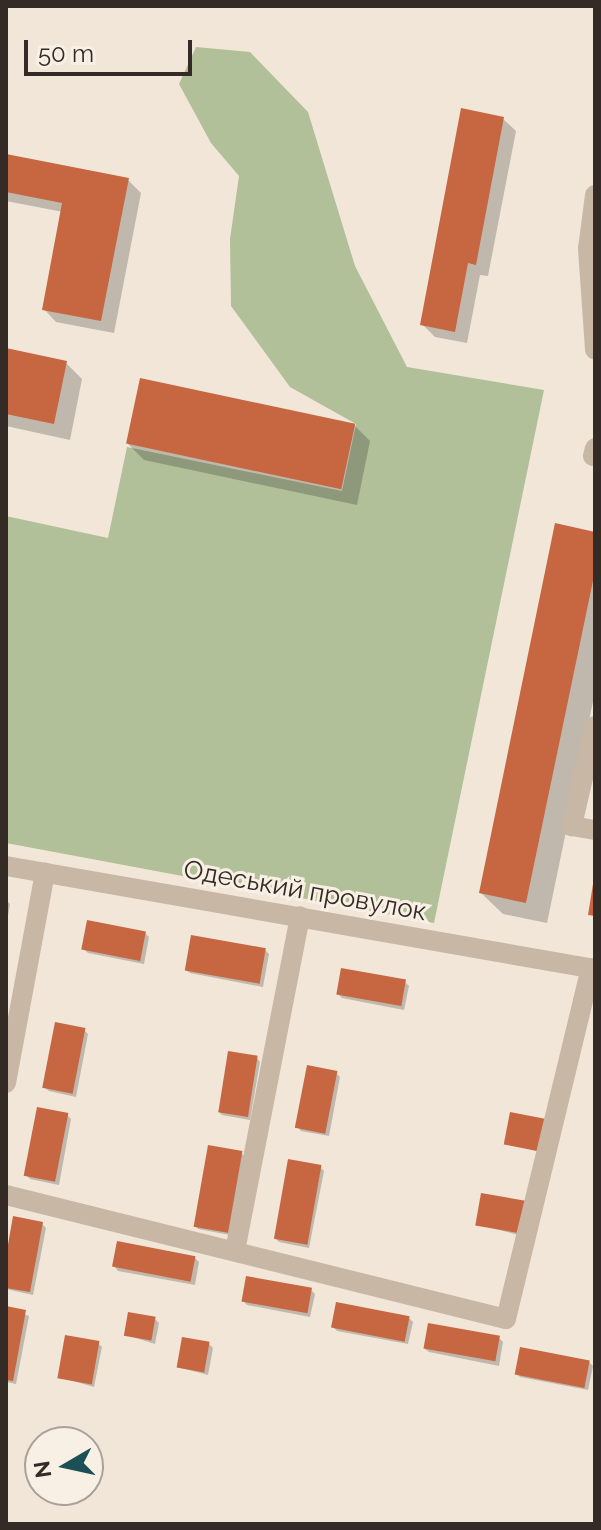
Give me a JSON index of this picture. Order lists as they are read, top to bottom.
{
  "streets": {
    "street": ["Одеський провулок"]
  },
  "scale_bar": "50 m",
  "north": "left"
}
